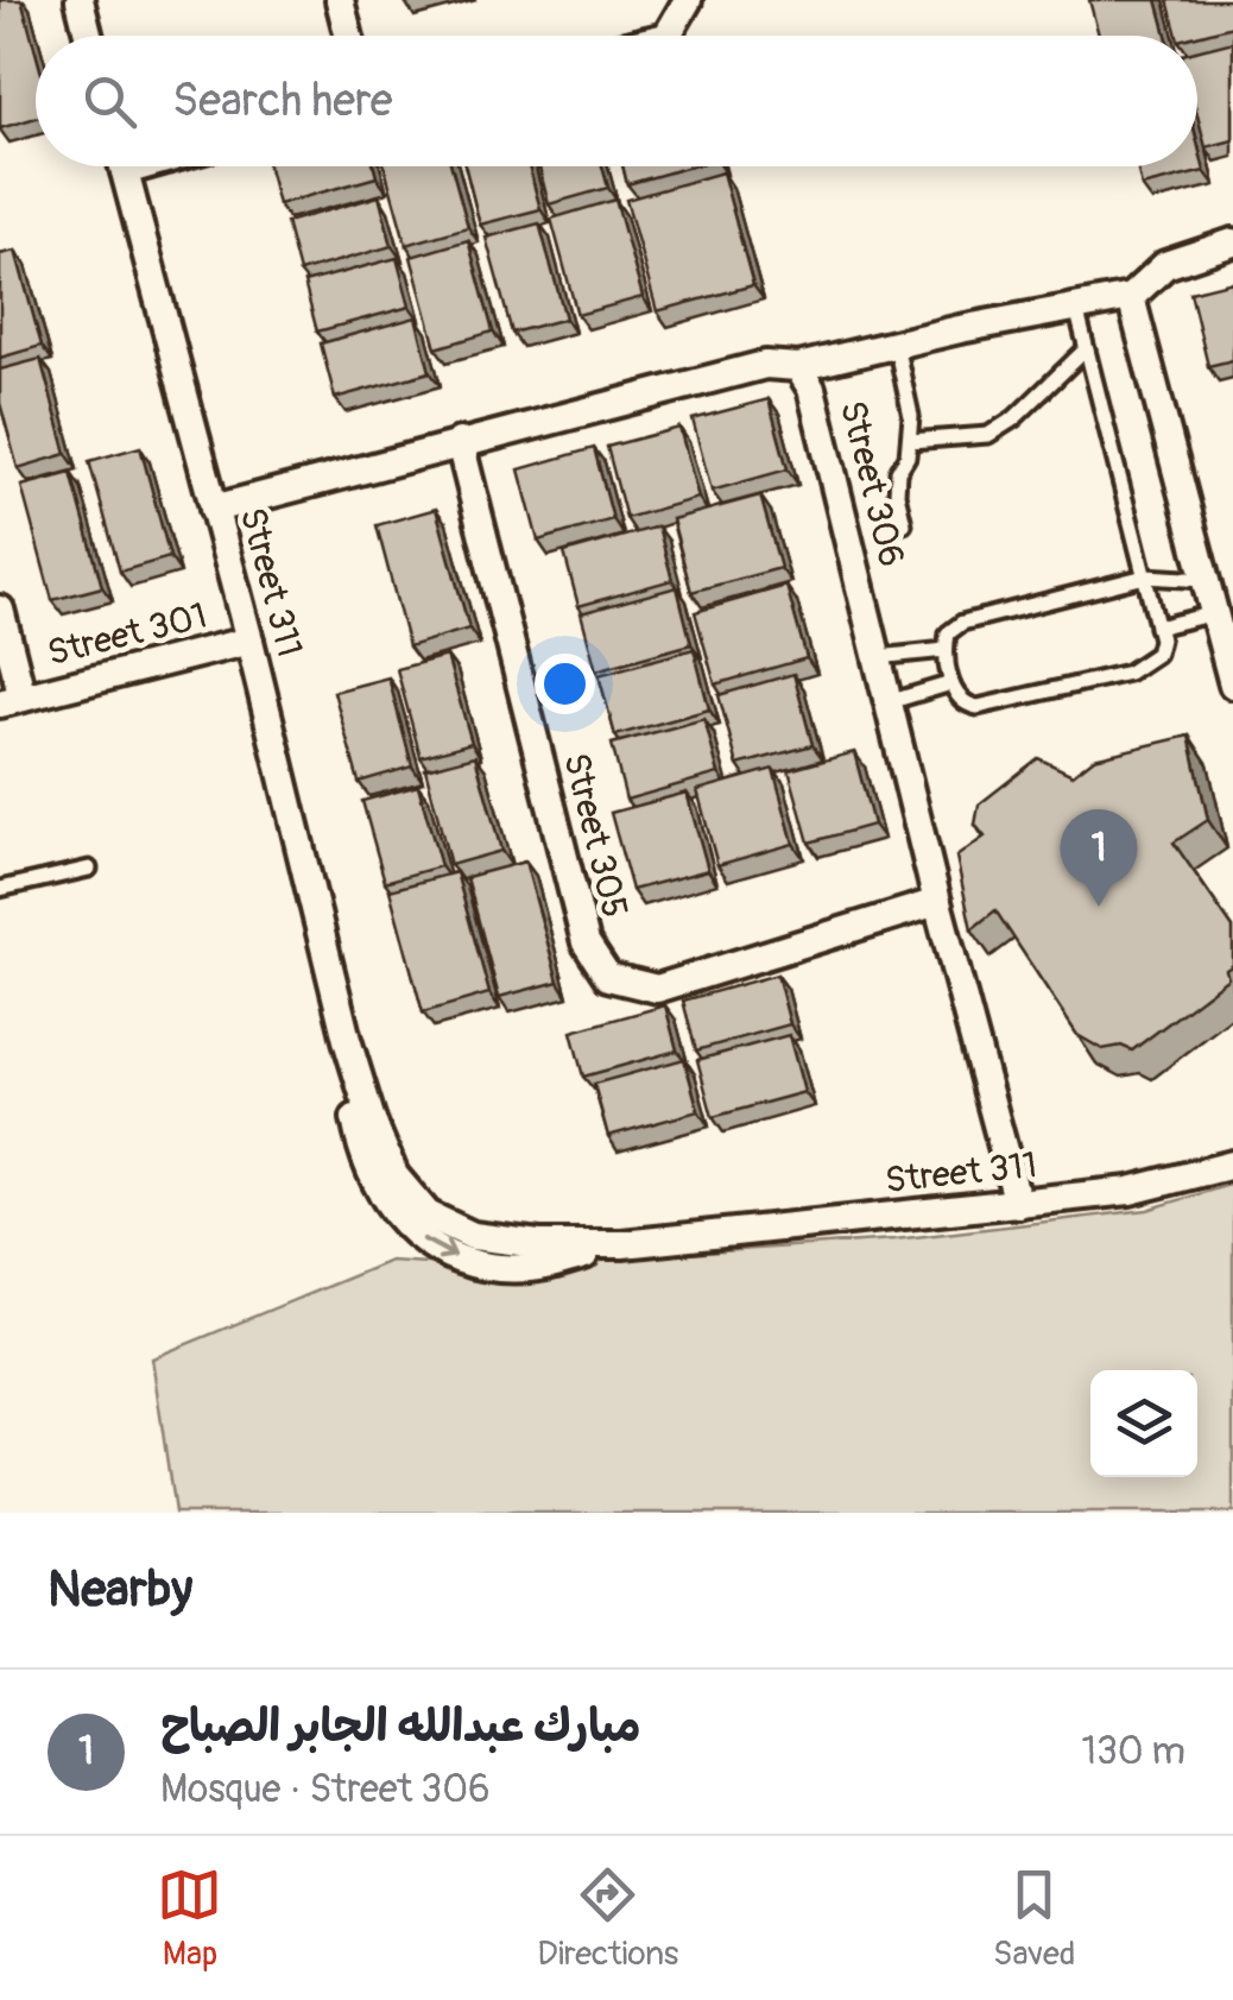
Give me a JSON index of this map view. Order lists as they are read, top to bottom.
{
  "streets": {
    "street": [
      "Street 306",
      "Street 311",
      "Street 301",
      "Street 305"
    ]
  },
  "crossings": [
    ["Street 306", "Street 311"],
    ["Street 306", "Street 305"],
    ["Street 311", "Street 301"]
  ],
  "page": {
    "search": "Search here",
    "pins": "1",
    "heading": "Nearby",
    "list": [
      {
        "mark": "1",
        "name": "مبارك عبدالله الجابر الصباح",
        "note": "Mosque · Street 306",
        "value": "130 m"
      }
    ],
    "nav": ["Map", "Directions", "Saved"]
  }
}
